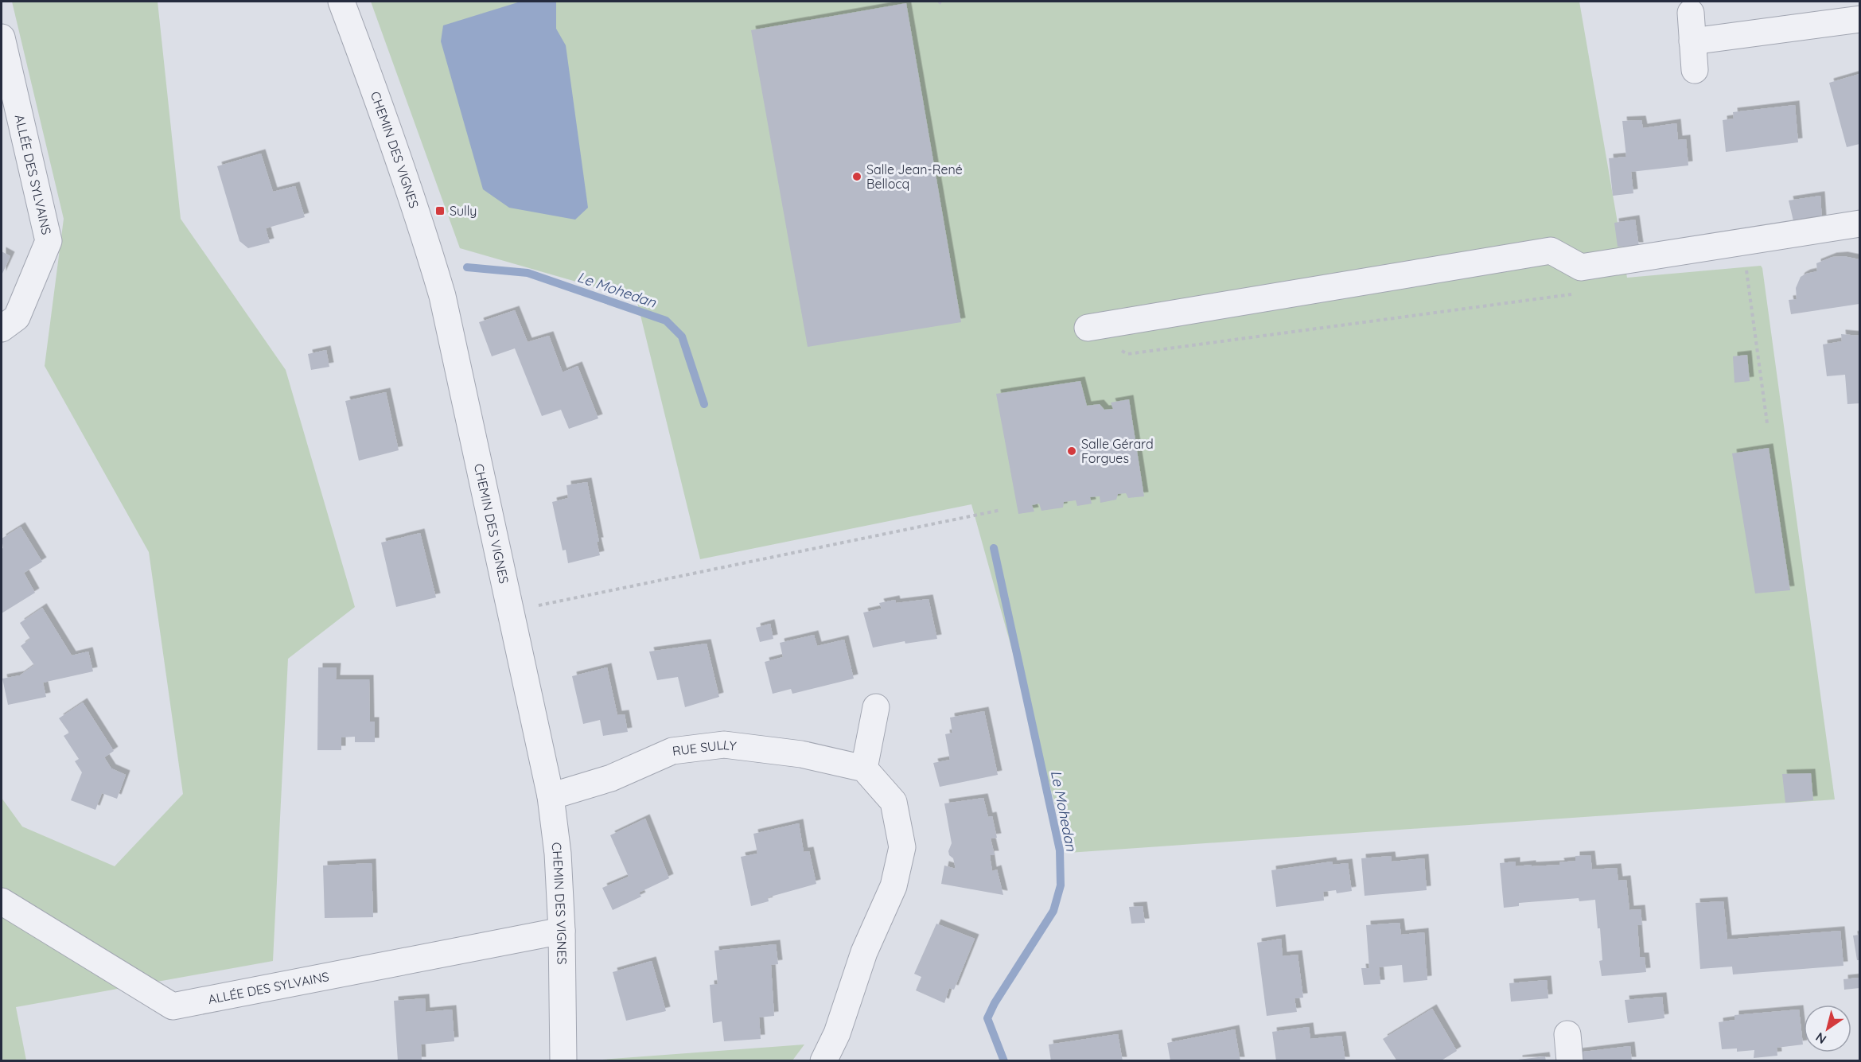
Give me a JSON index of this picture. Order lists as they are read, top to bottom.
{
  "streets": {
    "street": ["CHEMIN DES VIGNES", "ALLÉE DES SYLVAINS", "RUE SULLY"]
  },
  "crossings": [
    ["CHEMIN DES VIGNES", "ALLÉE DES SYLVAINS"],
    ["CHEMIN DES VIGNES", "RUE SULLY"]
  ],
  "water": ["Le Mohedan"],
  "places": {
    "other": ["Salle Jean-René Bellocq", "Salle Gérard Forgues"],
    "transit": ["Sully"]
  },
  "north": "bottom left"
}
